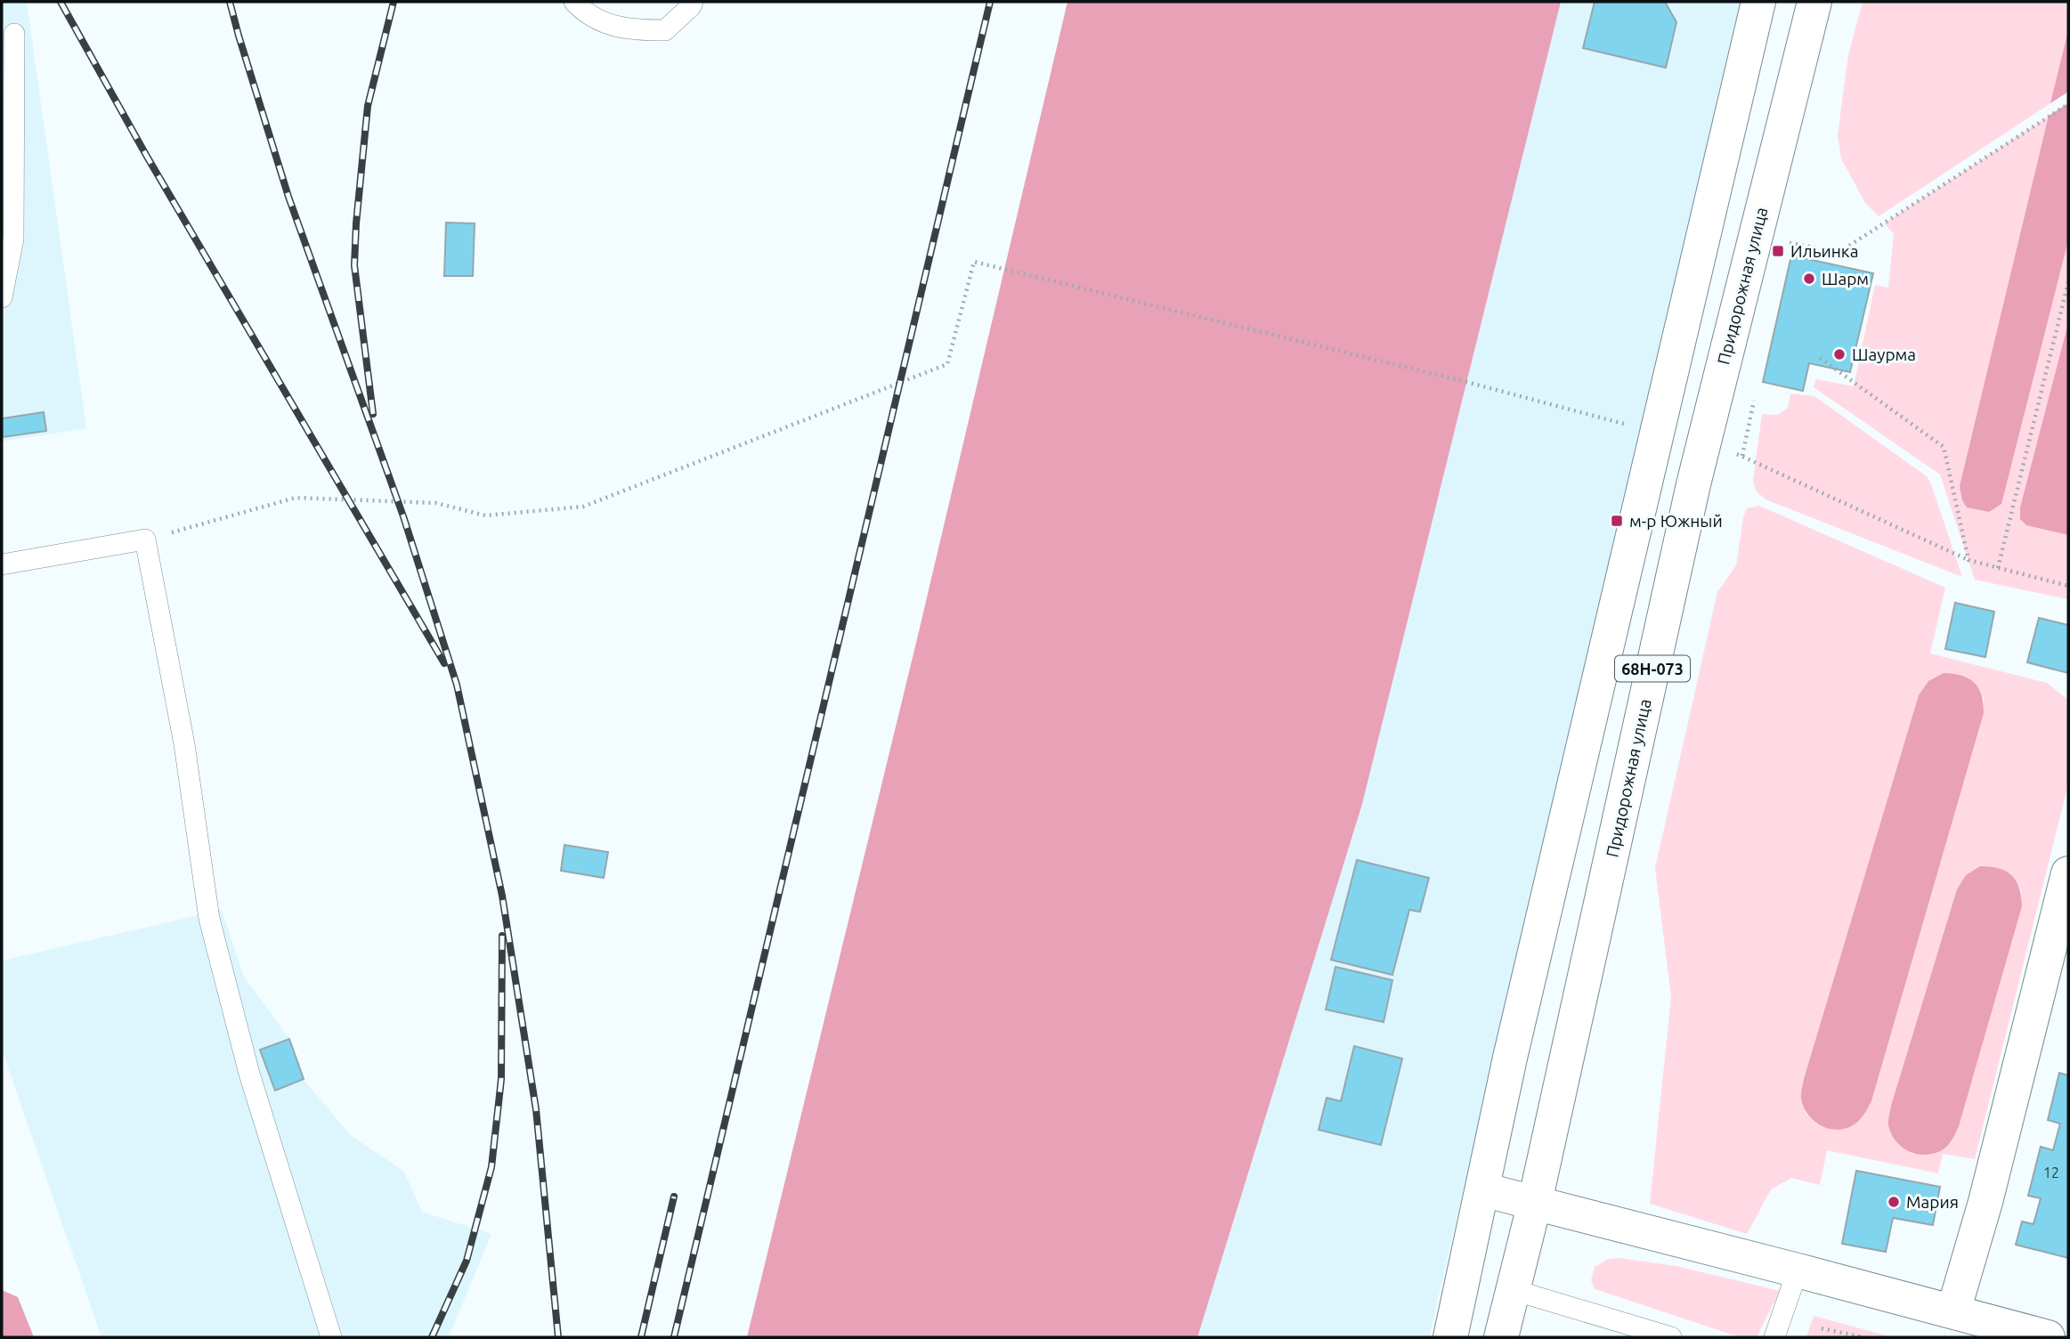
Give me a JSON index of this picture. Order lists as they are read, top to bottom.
{
  "streets": {
    "main road": ["Придорожная улица", "68Н-073"]
  },
  "places": {
    "transit": ["Ильинка", "м-р Южный"],
    "other": ["Шарм", "Шаурма", "Мария"]
  },
  "house_numbers": ["12"]
}
